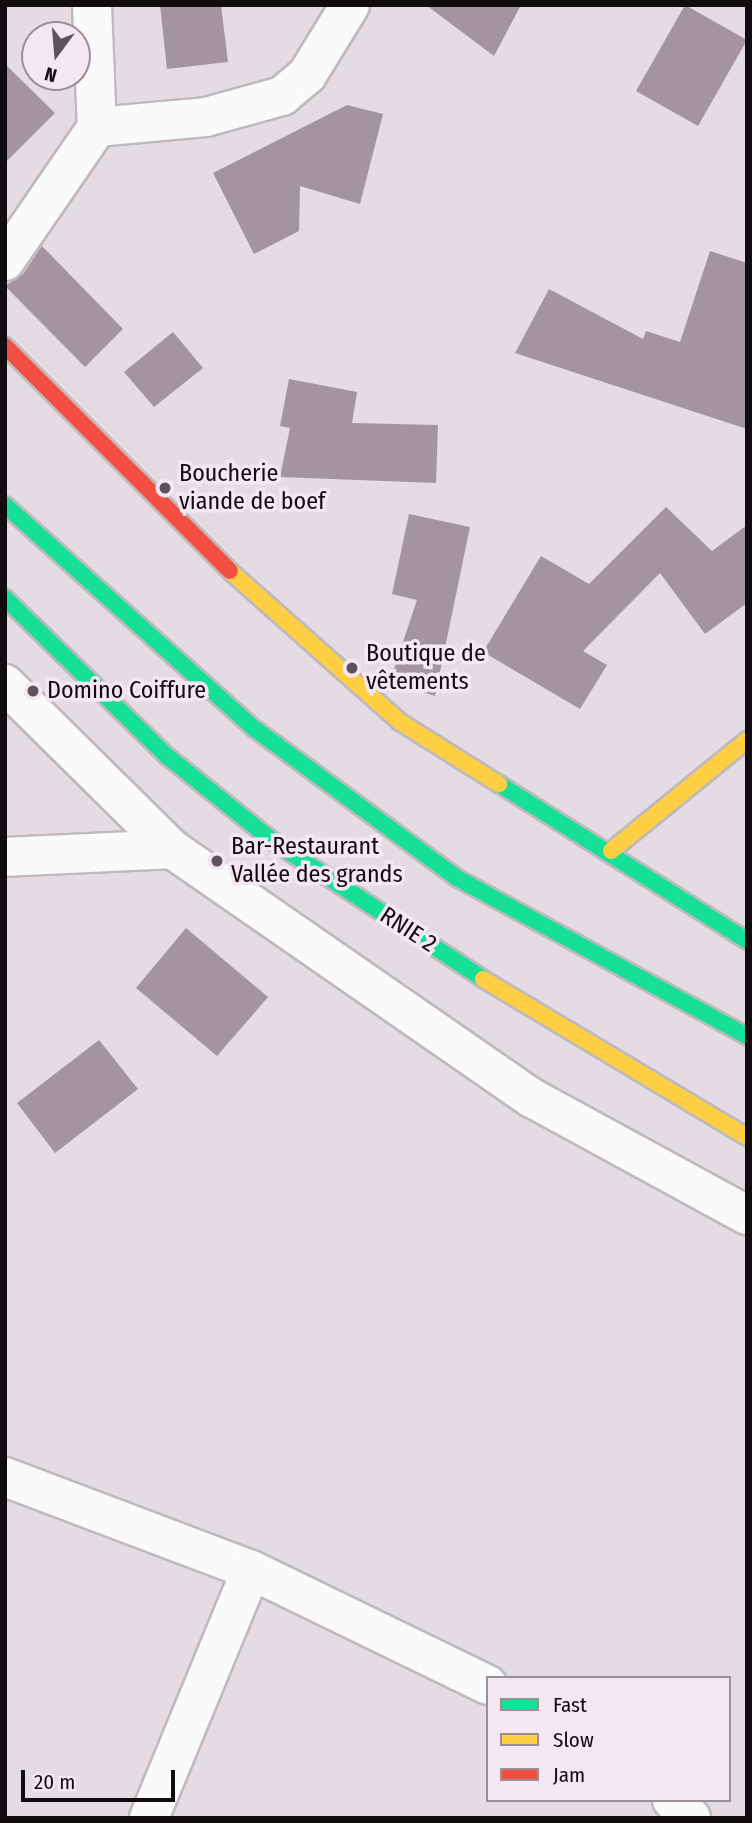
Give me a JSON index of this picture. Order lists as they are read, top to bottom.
{
  "streets": {
    "main road": ["RNIE 2"]
  },
  "places": [
    "Boucherie viande de boef",
    "Boutique de vêtements",
    "Domino Coiffure",
    "Bar-Restaurant Vallée des grands"
  ],
  "legend": ["Fast", "Slow", "Jam"],
  "scale_bar": "20 m",
  "north": "bottom"
}
